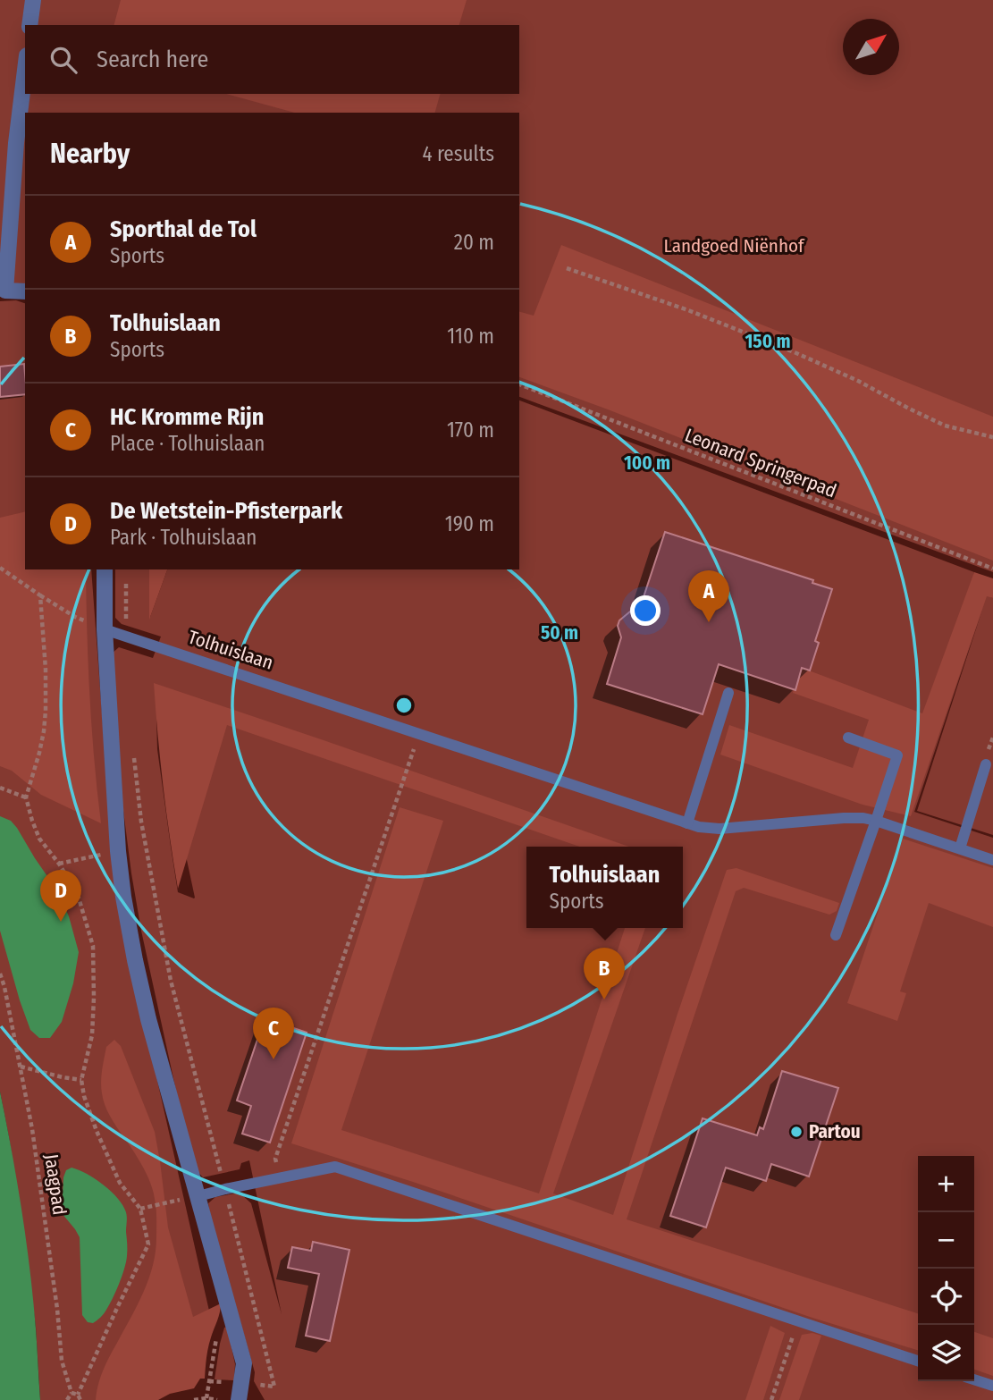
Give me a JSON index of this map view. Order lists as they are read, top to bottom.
{
  "streets": {
    "lane": ["Tolhuislaan"],
    "path": ["Leonard Springerpad", "Jaagpad"]
  },
  "parks": ["Landgoed Niënhof"],
  "places": ["Partou"],
  "north": "top right",
  "page": {
    "search": "Search here",
    "heading": ["Nearby", "4 results"],
    "list": [
      {
        "mark": "A",
        "name": "Sporthal de Tol",
        "note": "Sports",
        "value": "20 m"
      },
      {
        "mark": "B",
        "name": "Tolhuislaan",
        "note": "Sports",
        "value": "110 m"
      },
      {
        "mark": "C",
        "name": "HC Kromme Rijn",
        "note": "Place · Tolhuislaan",
        "value": "170 m"
      },
      {
        "mark": "D",
        "name": "De Wetstein-Pfisterpark",
        "note": "Park · Tolhuislaan",
        "value": "190 m"
      }
    ],
    "pins": [
      "A",
      "D",
      "B",
      "C"
    ],
    "popup": ["Tolhuislaan", "Sports"],
    "map_buttons": ["+", "−"]
  },
  "rings": ["150 m", "100 m", "50 m"]
}
